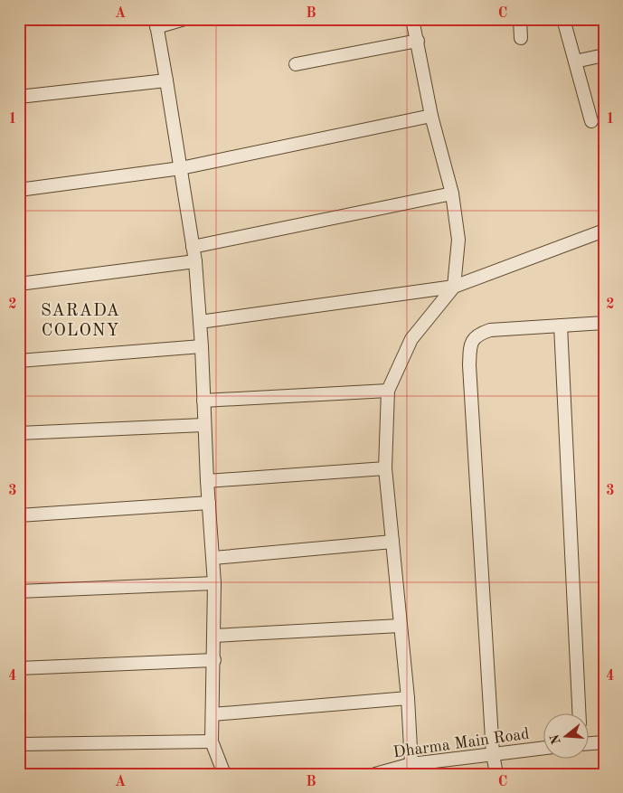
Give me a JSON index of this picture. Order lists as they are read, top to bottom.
{
  "streets": {
    "street": ["Dharma Main Road"]
  },
  "districts": ["SARADA COLONY"],
  "north": "left",
  "grid": {
    "columns": ["A", "B", "C"],
    "rows": [
      "1",
      "2",
      "3",
      "4"
    ]
  }
}
